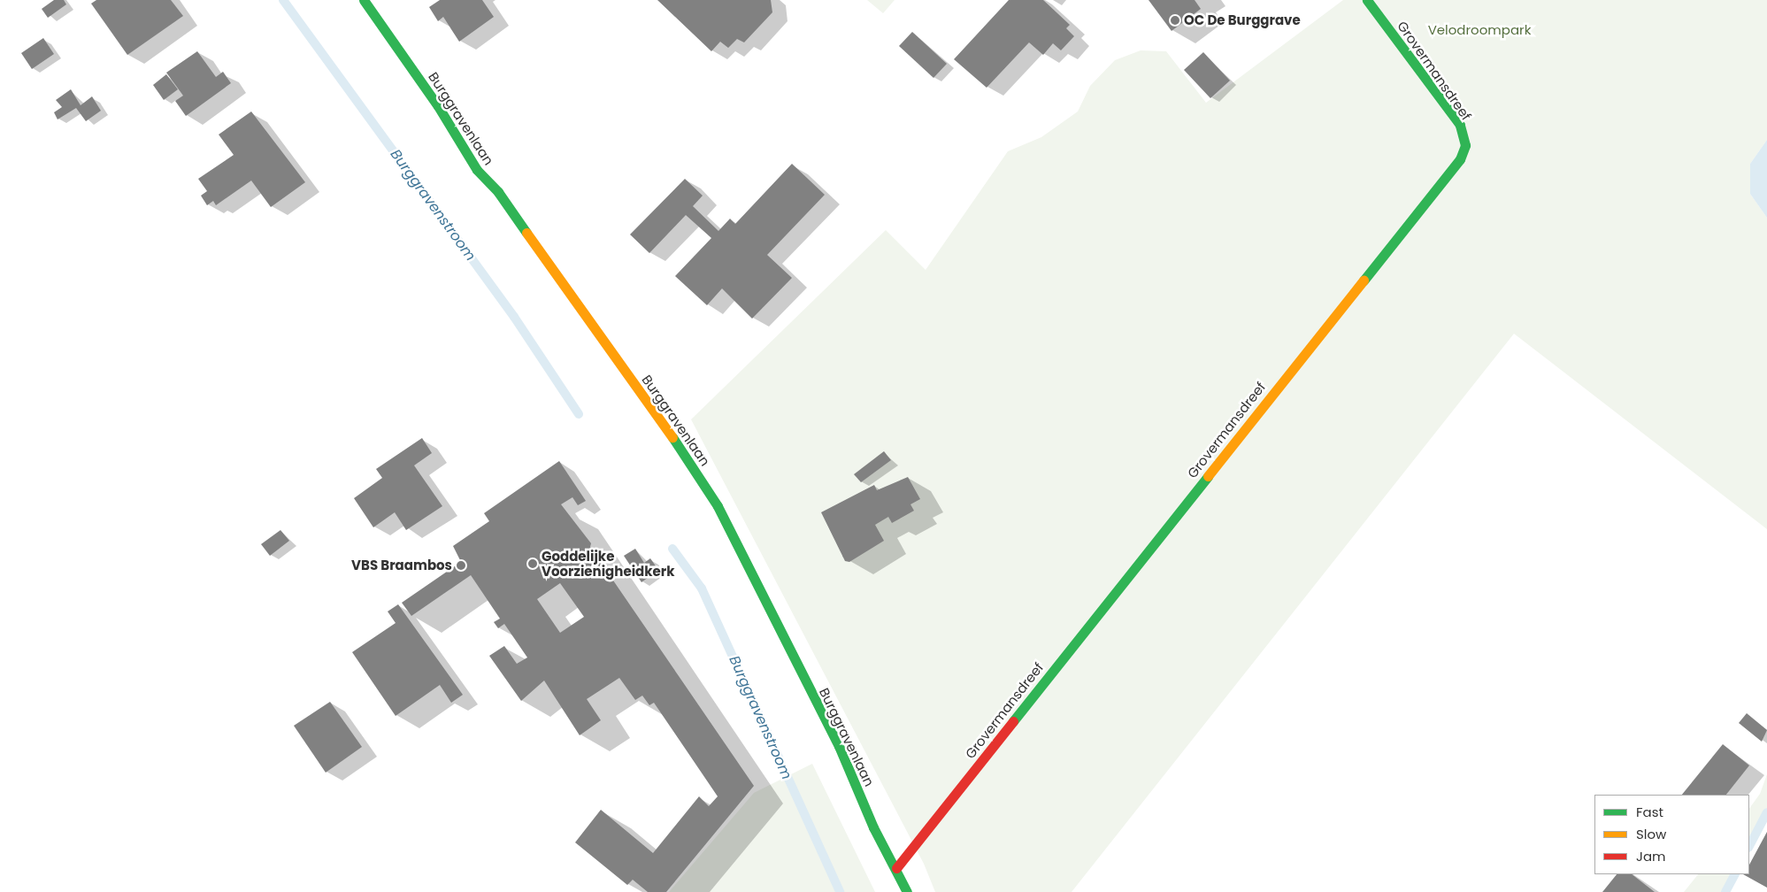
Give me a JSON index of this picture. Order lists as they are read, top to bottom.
{
  "streets": {
    "street": ["Grovermansdreef", "Burggravenlaan"]
  },
  "crossings": [
    ["Grovermansdreef", "Burggravenlaan"]
  ],
  "water": ["Burggravenstroom"],
  "parks": ["Velodroompark"],
  "places": ["OC De Burggrave", "Goddelijke Voorzienigheidkerk", "VBS Braambos"],
  "legend": ["Fast", "Slow", "Jam"]
}
